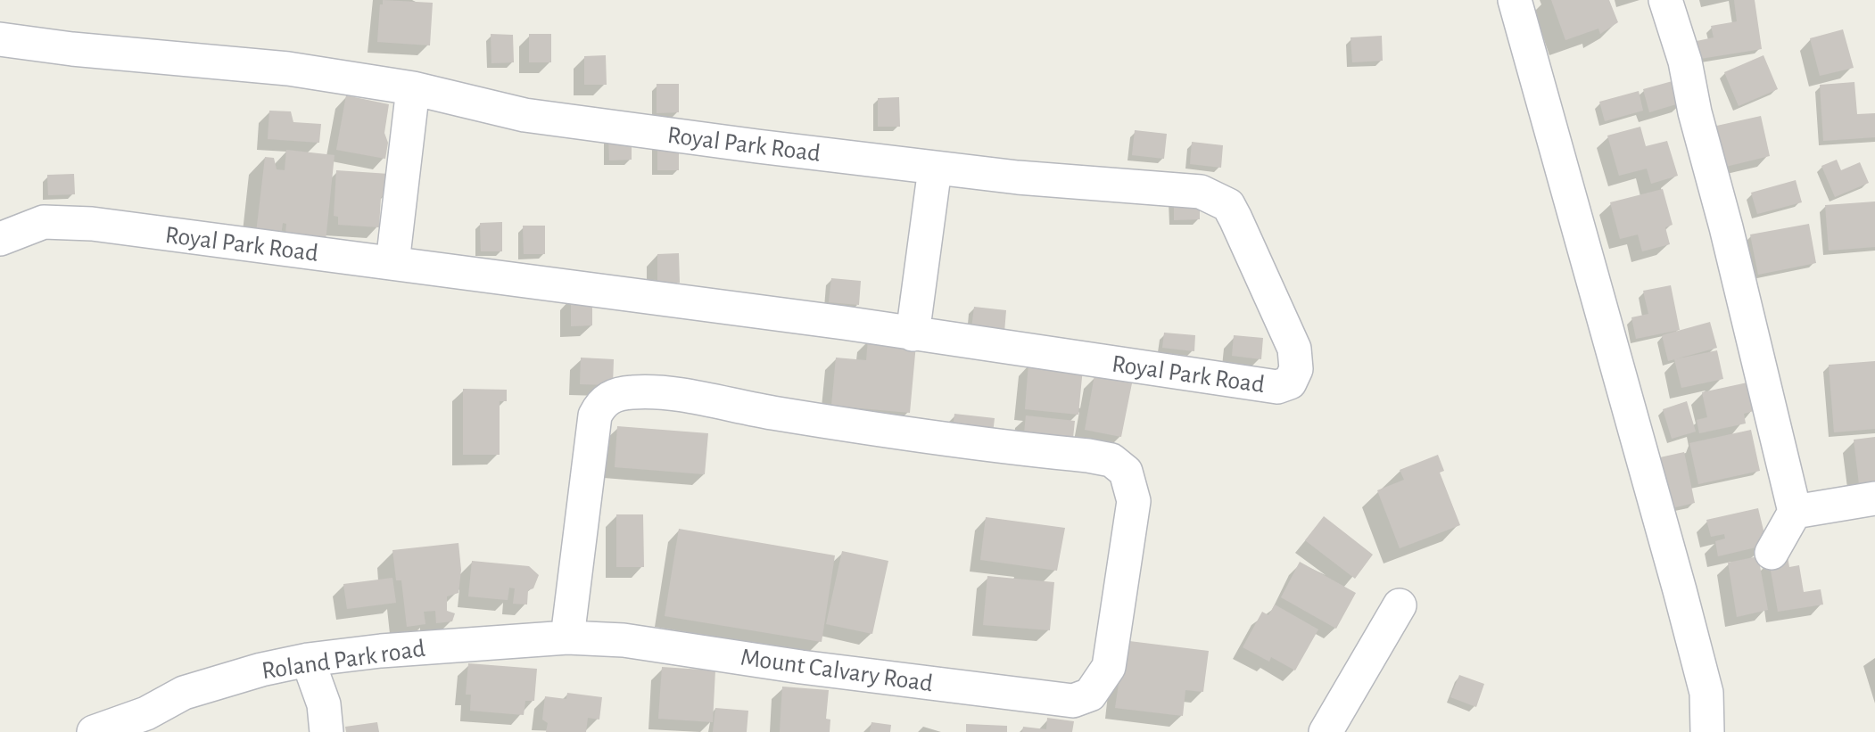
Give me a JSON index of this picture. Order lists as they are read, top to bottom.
{
  "streets": {
    "street": ["Royal Park Road", "Roland Park road", "Mount Calvary Road"]
  },
  "crossings": [
    ["Roland Park road", "Mount Calvary Road"]
  ]
}
